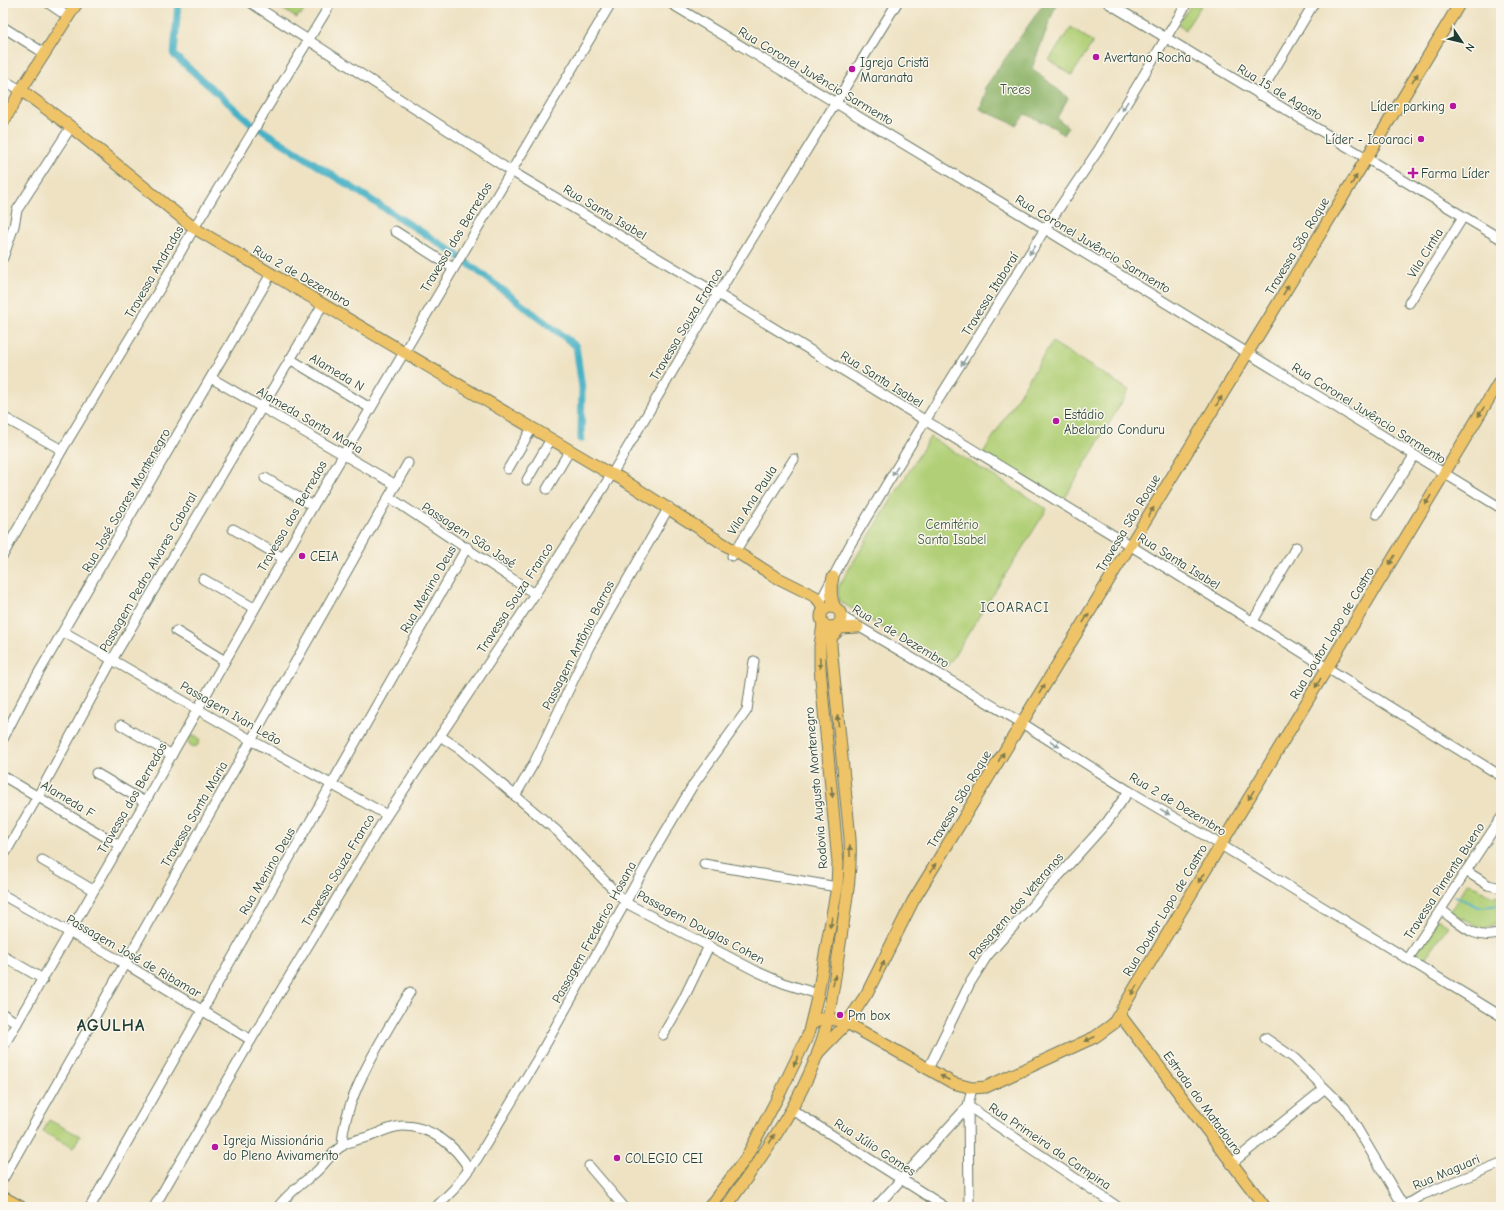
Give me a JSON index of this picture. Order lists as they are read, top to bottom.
{
  "streets": {
    "main road": [
      "Travessa São Roque",
      "Rua 2 de Dezembro",
      "Rua Doutor Lopo de Castro",
      "Rodovia Augusto Montenegro",
      "Estrada do Matadouro"
    ],
    "street": [
      "Rua Coronel Juvêncio Sarmento",
      "Rua 15 de Agosto",
      "Rua Santa Isabel",
      "Travessa dos Berredos",
      "Vila Cintia",
      "Travessa Andradas",
      "Travessa Itaboraí",
      "Travessa Souza Franco",
      "Alameda N",
      "Alameda Santa Maria",
      "Rua José Soares Montenegro",
      "Vila Ana Paula",
      "Passagem São José",
      "Passagem Pedro Alvares Cabaral",
      "Rua Menino Deus",
      "Passagem Antônio Barros",
      "Passagem Ivan Leão",
      "Alameda F",
      "Travessa Santa Maria",
      "Travessa Pimenta Bueno",
      "Passagem dos Veteranos",
      "Passagem Douglas Cohen",
      "Passagem Frederico Hosana",
      "Passagem José de Ribamar",
      "Rua Primeira da Campina",
      "Rua Júlio Gomes",
      "Rua Maguari"
    ]
  },
  "crossings": [
    ["Rua Coronel Juvêncio Sarmento", "Travessa São Roque"],
    ["Rua Coronel Juvêncio Sarmento", "Travessa Itaboraí"],
    ["Rua Coronel Juvêncio Sarmento", "Travessa Souza Franco"],
    ["Rua Coronel Juvêncio Sarmento", "Rua Doutor Lopo de Castro"],
    ["Rua 15 de Agosto", "Travessa São Roque"],
    ["Rua 15 de Agosto", "Vila Cintia"],
    ["Rua 15 de Agosto", "Travessa Itaboraí"],
    ["Rua Santa Isabel", "Travessa dos Berredos"],
    ["Rua Santa Isabel", "Travessa São Roque"],
    ["Rua Santa Isabel", "Travessa Andradas"],
    ["Rua Santa Isabel", "Travessa Itaboraí"],
    ["Rua Santa Isabel", "Travessa Souza Franco"],
    ["Rua Santa Isabel", "Rua Doutor Lopo de Castro"],
    ["Travessa dos Berredos", "Rua 2 de Dezembro"],
    ["Travessa dos Berredos", "Alameda N"],
    ["Travessa dos Berredos", "Alameda Santa Maria"],
    ["Travessa dos Berredos", "Passagem Ivan Leão"],
    ["Travessa dos Berredos", "Alameda F"],
    ["Travessa dos Berredos", "Passagem José de Ribamar"],
    ["Travessa São Roque", "Rua 2 de Dezembro"],
    ["Travessa São Roque", "Rua Doutor Lopo de Castro"],
    ["Travessa Andradas", "Rua 2 de Dezembro"],
    ["Rua 2 de Dezembro", "Travessa Itaboraí"],
    ["Rua 2 de Dezembro", "Travessa Souza Franco"],
    ["Rua 2 de Dezembro", "Rua José Soares Montenegro"],
    ["Rua 2 de Dezembro", "Vila Ana Paula"],
    ["Rua 2 de Dezembro", "Passagem Pedro Alvares Cabaral"],
    ["Rua 2 de Dezembro", "Rua Doutor Lopo de Castro"],
    ["Rua 2 de Dezembro", "Passagem Antônio Barros"],
    ["Rua 2 de Dezembro", "Travessa Pimenta Bueno"],
    ["Rua 2 de Dezembro", "Passagem dos Veteranos"],
    ["Travessa Souza Franco", "Passagem São José"],
    ["Travessa Souza Franco", "Passagem Ivan Leão"],
    ["Travessa Souza Franco", "Passagem Douglas Cohen"],
    ["Travessa Souza Franco", "Passagem José de Ribamar"],
    ["Alameda N", "Passagem Pedro Alvares Cabaral"],
    ["Alameda Santa Maria", "Rua José Soares Montenegro"],
    ["Alameda Santa Maria", "Passagem Pedro Alvares Cabaral"],
    ["Alameda Santa Maria", "Travessa Santa Maria"],
    ["Rua José Soares Montenegro", "Passagem Ivan Leão"],
    ["Passagem São José", "Rua Menino Deus"],
    ["Passagem São José", "Travessa Santa Maria"],
    ["Passagem Pedro Alvares Cabaral", "Passagem Ivan Leão"],
    ["Passagem Pedro Alvares Cabaral", "Alameda F"],
    ["Rua Menino Deus", "Passagem Ivan Leão"],
    ["Rua Menino Deus", "Passagem José de Ribamar"],
    ["Rua Doutor Lopo de Castro", "Passagem dos Veteranos"],
    ["Rua Doutor Lopo de Castro", "Estrada do Matadouro"],
    ["Passagem Antônio Barros", "Passagem Douglas Cohen"],
    ["Passagem Ivan Leão", "Travessa Santa Maria"],
    ["Rodovia Augusto Montenegro", "Passagem Douglas Cohen"],
    ["Travessa Santa Maria", "Passagem José de Ribamar"],
    ["Passagem Douglas Cohen", "Passagem Frederico Hosana"]
  ],
  "one_way": ["Travessa São Roque", "Travessa Itaboraí", "Rua Doutor Lopo de Castro"],
  "districts": ["ICOARACI", "AGULHA"],
  "parks": ["Trees", "Cemitério Santa Isabel"],
  "places": {
    "other": [
      "Avertano Rocha",
      "Igreja Cristã Maranata",
      "Líder parking",
      "Líder - Icoaraci",
      "Estádio Abelardo Conduru",
      "CEIA",
      "Pm box",
      "Igreja Missionária do Pleno Avivamento",
      "COLEGIO CEI"
    ],
    "health": ["Farma Líder"]
  },
  "north": "bottom right"
}
